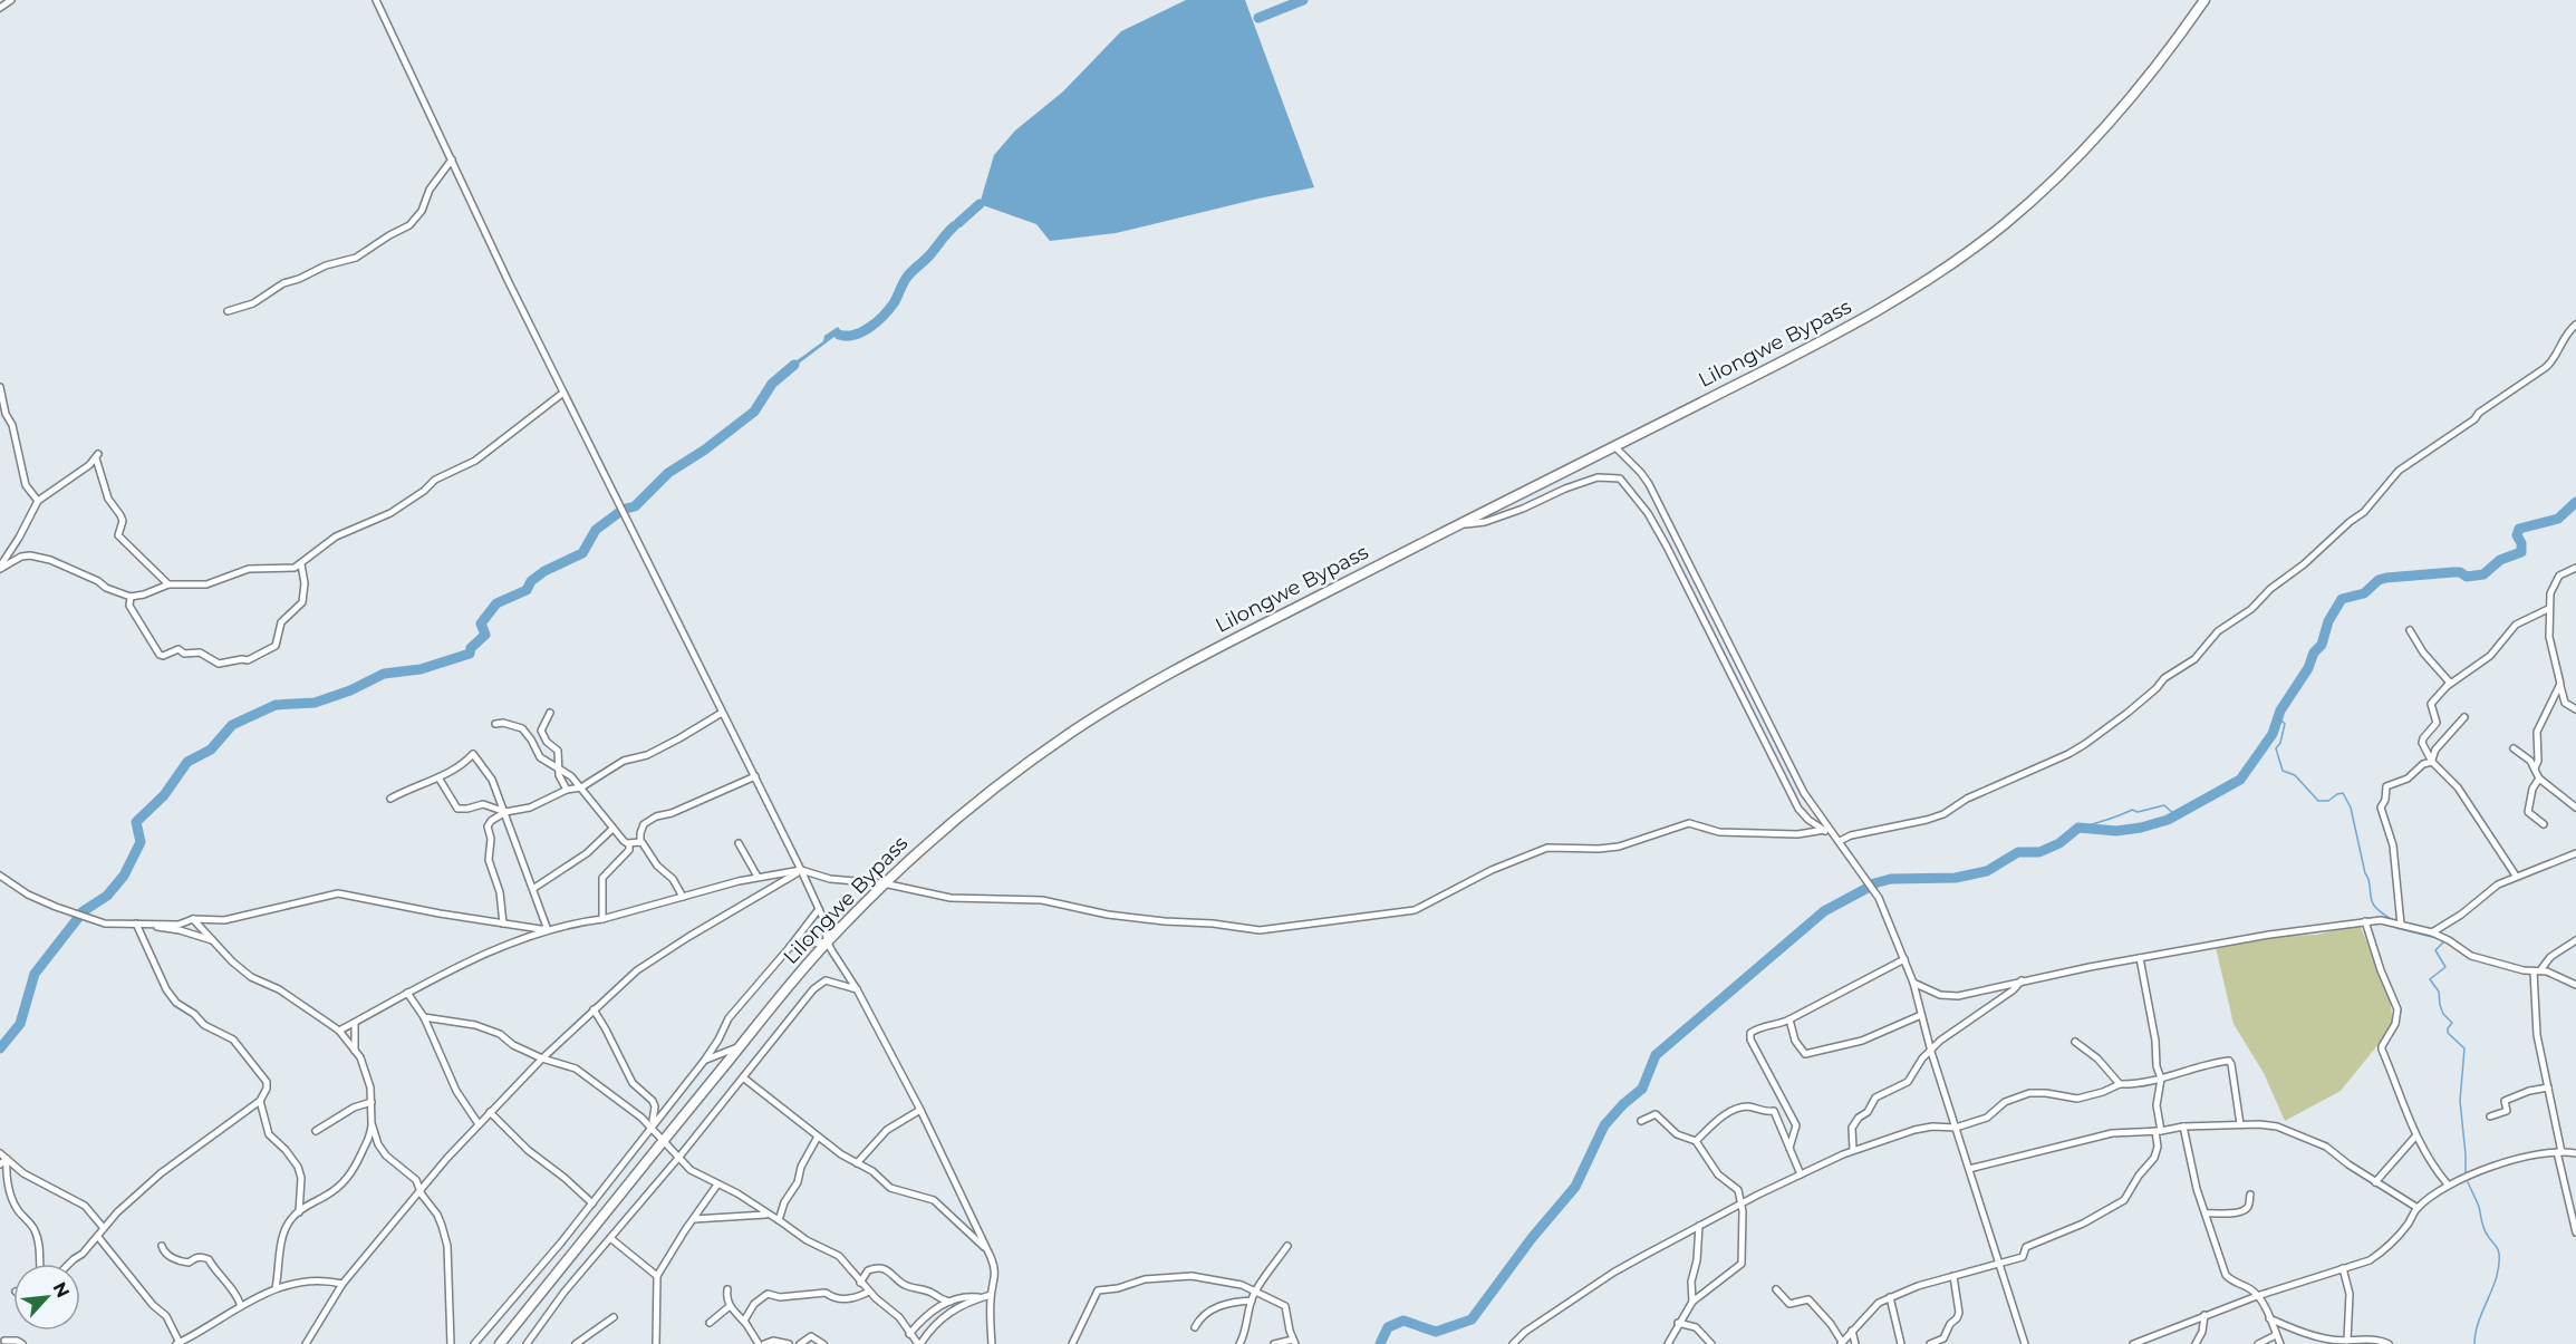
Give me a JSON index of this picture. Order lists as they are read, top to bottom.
{
  "streets": {
    "main road": ["Lilongwe Bypass"]
  },
  "north": "top right"
}
